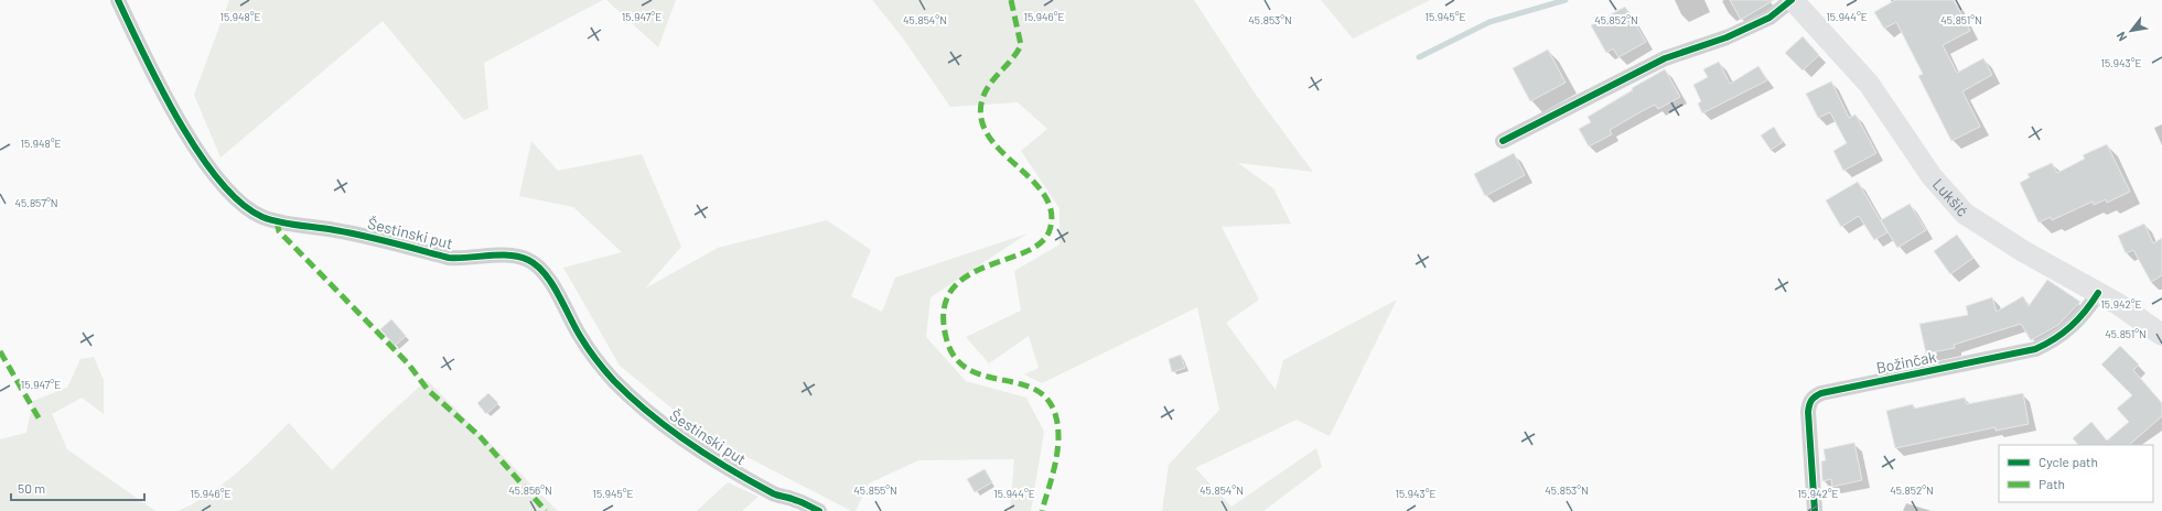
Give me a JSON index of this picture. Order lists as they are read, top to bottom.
{
  "streets": {
    "main road": ["Lukšić"],
    "street": ["Šestinski put", "Božinčak"]
  },
  "crossings": [
    ["Lukšić", "Božinčak"]
  ],
  "legend": ["Cycle path", "Path"],
  "scale_bar": "50 m",
  "north": "bottom left",
  "coordinates": [
    "15.947°E",
    "15.945°E",
    "15.944°E",
    "15.948°E",
    "15.946°E",
    "45.853°N",
    "45.852°N",
    "45.851°N",
    "45.854°N",
    "15.943°E",
    "45.857°N",
    "15.942°E",
    "45.856°N",
    "45.855°N"
  ]
}
